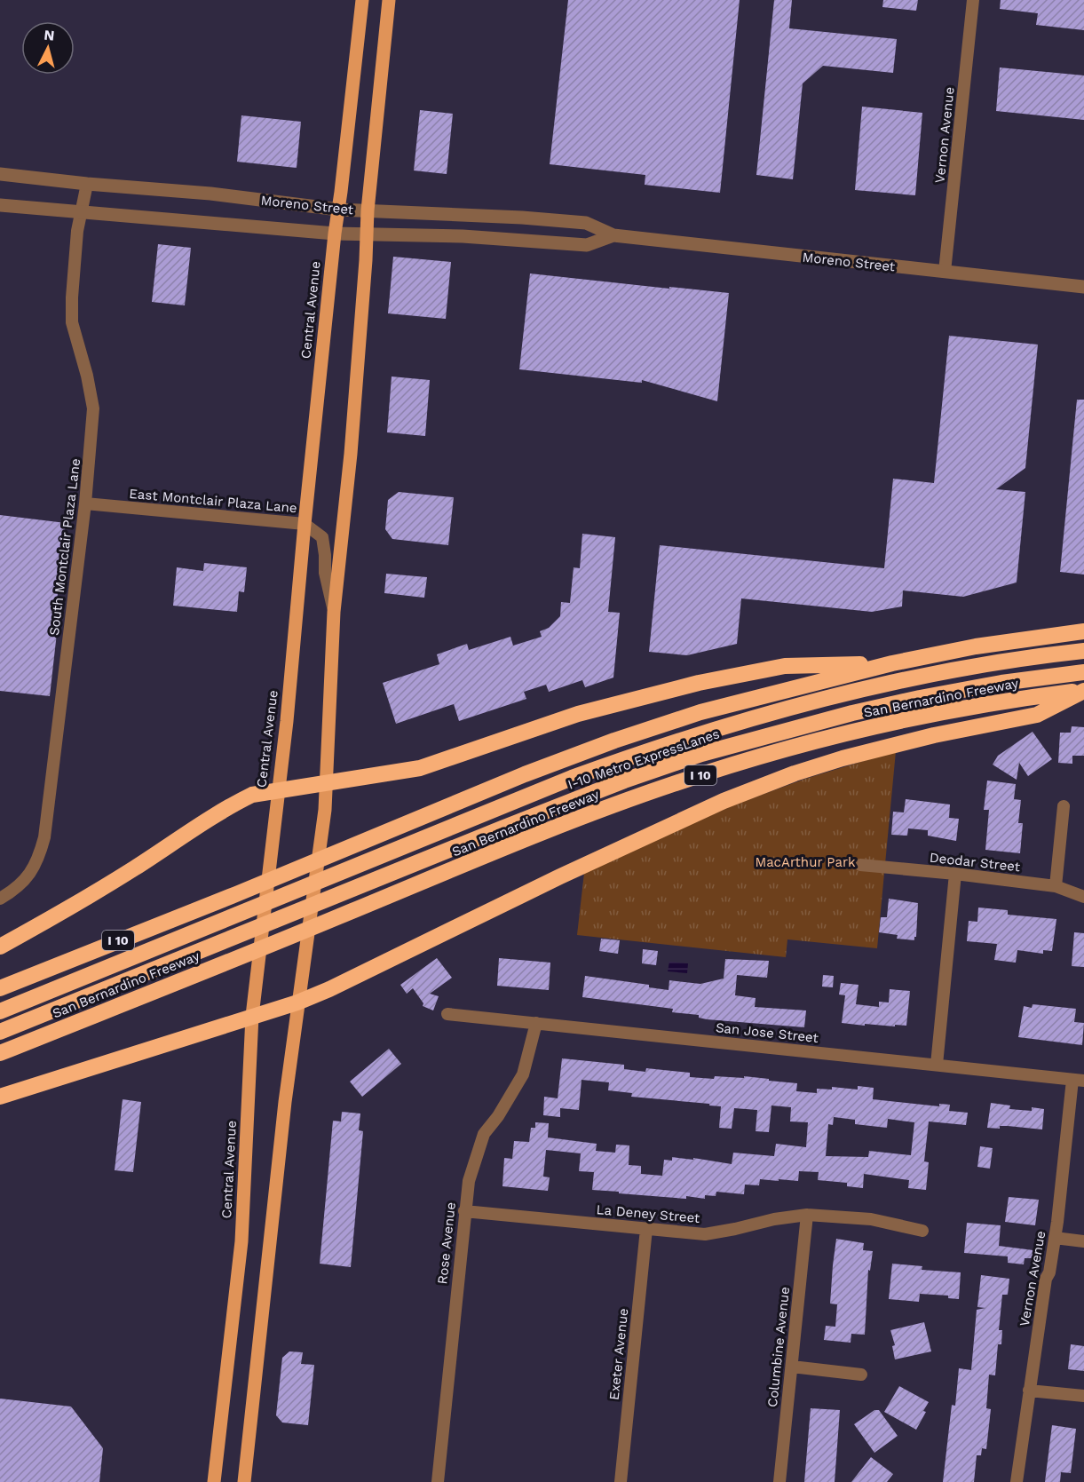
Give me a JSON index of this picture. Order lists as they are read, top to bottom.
{
  "streets": {
    "highway": ["San Bernardino Freeway", "I-10 Metro ExpressLanes", "I 10"],
    "main road": ["Central Avenue"],
    "street": [
      "Vernon Avenue",
      "Moreno Street",
      "East Montclair Plaza Lane",
      "South Montclair Plaza Lane",
      "Deodar Street",
      "San Jose Street",
      "La Deney Street",
      "Rose Avenue",
      "Columbine Avenue",
      "Exeter Avenue"
    ]
  },
  "crossings": [
    ["Vernon Avenue", "Moreno Street"],
    ["Vernon Avenue", "San Jose Street"],
    ["Moreno Street", "Central Avenue"],
    ["Moreno Street", "South Montclair Plaza Lane"],
    ["Central Avenue", "East Montclair Plaza Lane"],
    ["East Montclair Plaza Lane", "South Montclair Plaza Lane"],
    ["San Jose Street", "Rose Avenue"],
    ["La Deney Street", "Rose Avenue"],
    ["La Deney Street", "Columbine Avenue"],
    ["La Deney Street", "Exeter Avenue"]
  ],
  "parks": ["MacArthur Park"],
  "north": "top"
}
